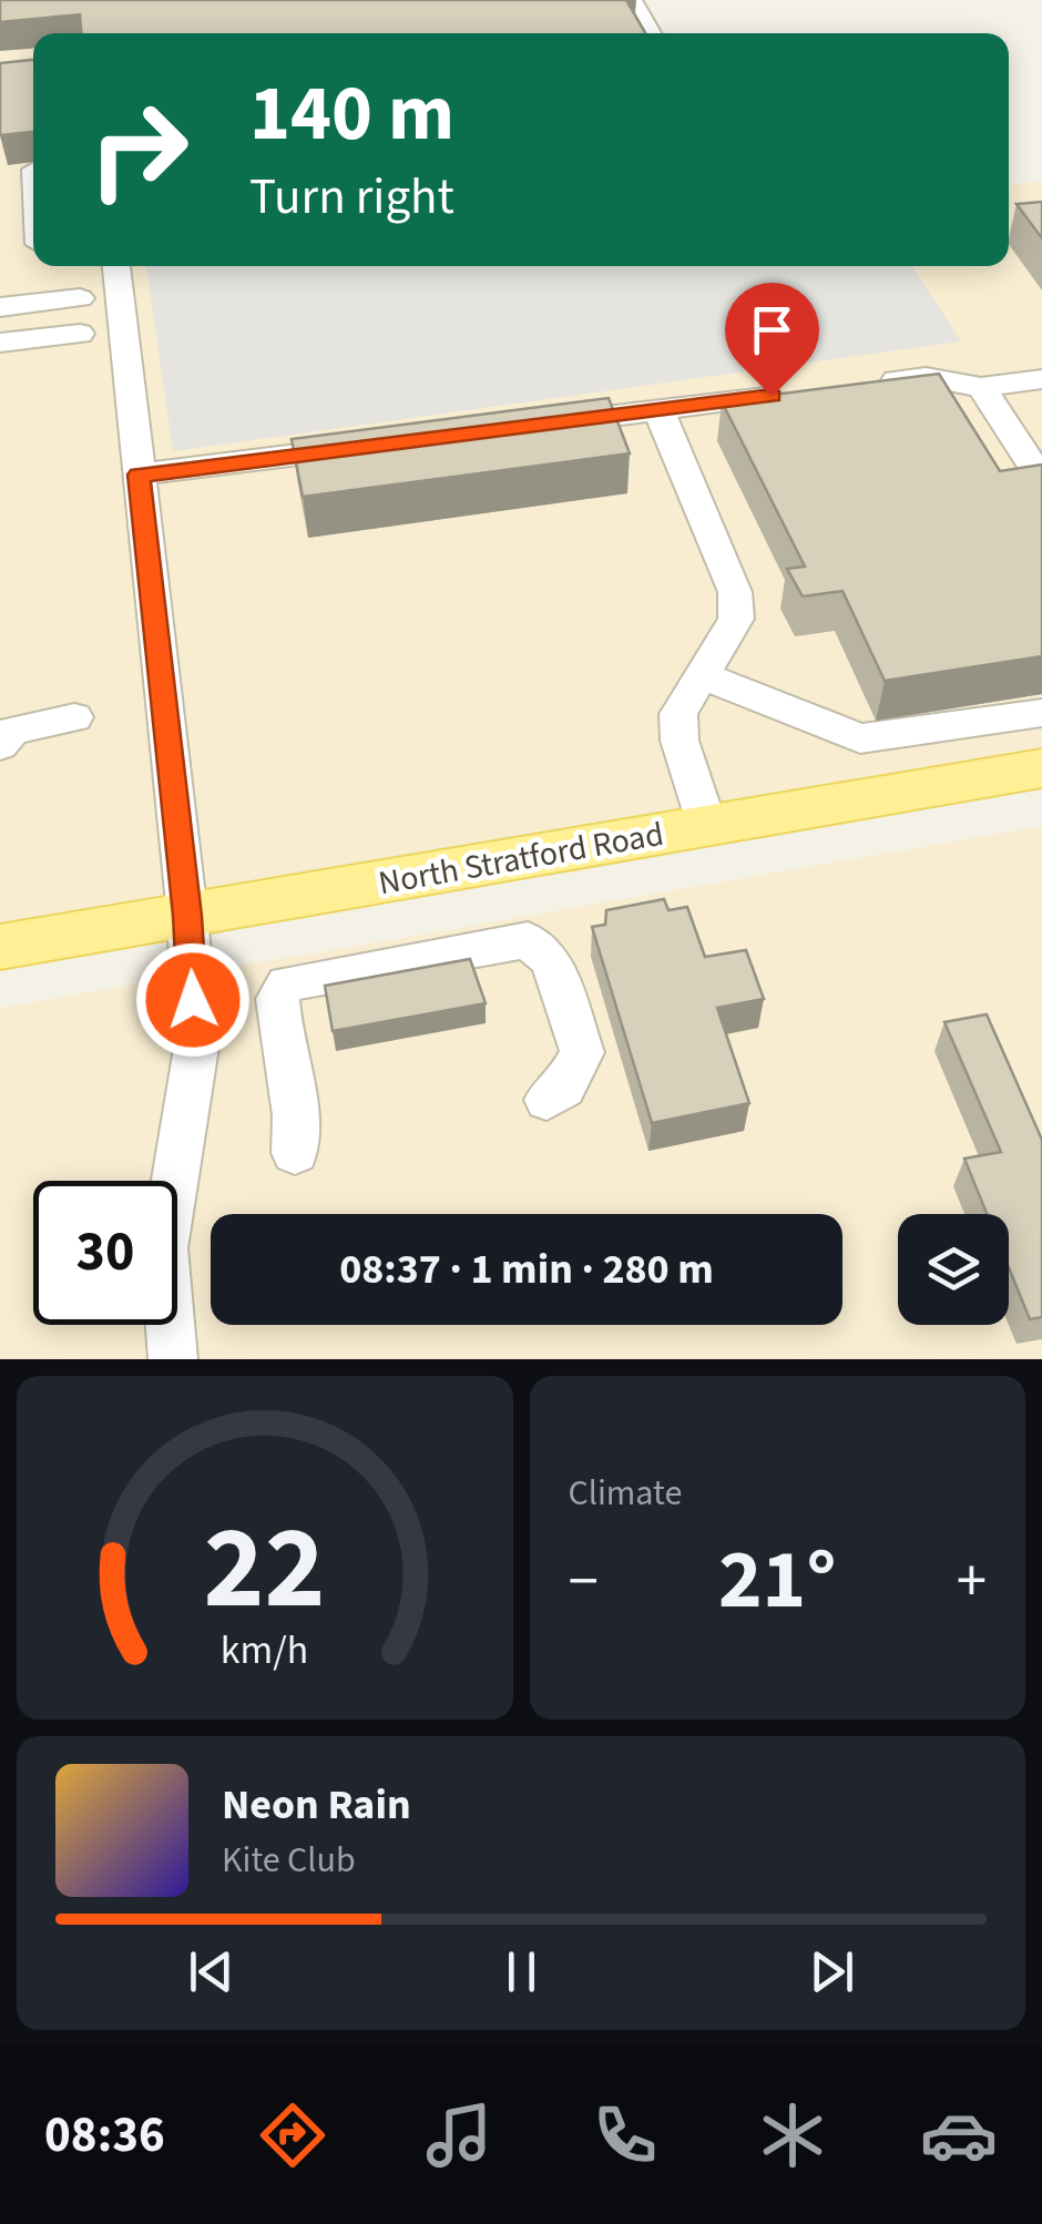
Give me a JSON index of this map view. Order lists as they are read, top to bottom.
{
  "streets": {
    "main road": ["North Stratford Road"]
  },
  "page": {
    "turn": ["140 m", "Turn right"],
    "limit": "30",
    "trip": "08:37 · 1 min · 280 m",
    "tile": "Climate",
    "heat": ["−", "21°", "+"],
    "song": ["Neon Rain", "Kite Club"],
    "tabs": "08:36",
    "gauge": ["22", "km/h"]
  }
}
